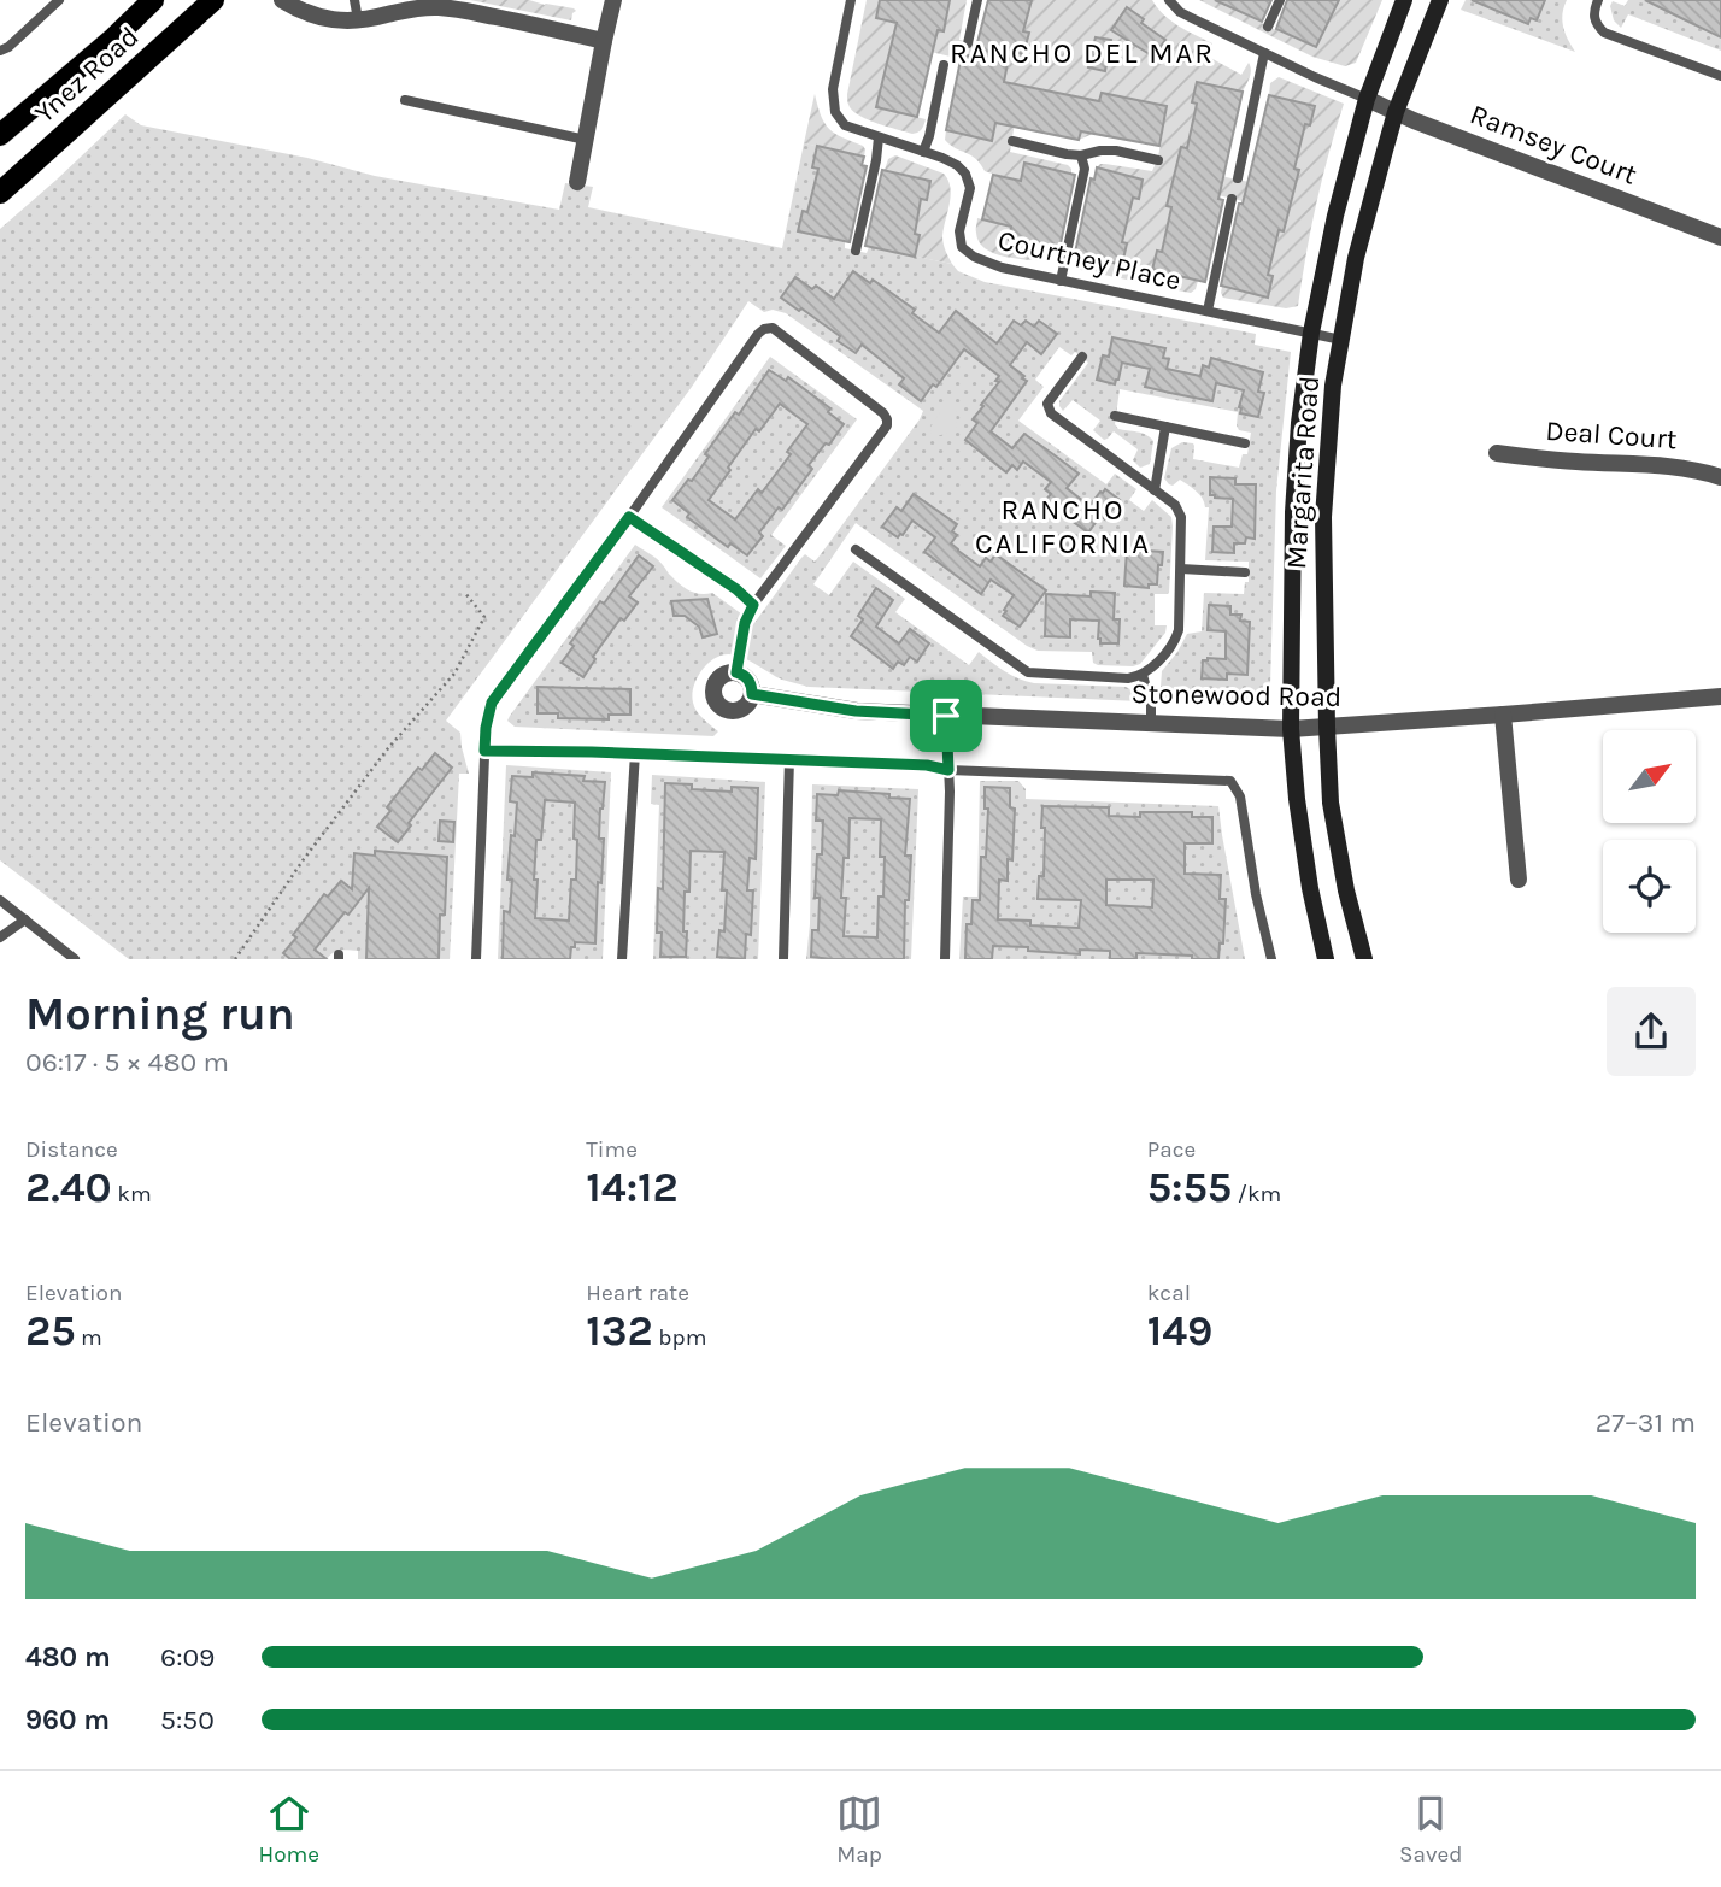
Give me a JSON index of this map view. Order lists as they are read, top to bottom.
{
  "streets": {
    "main road": ["Ynez Road", "Margarita Road"],
    "street": ["Ramsey Court", "Deal Court", "Stonewood Road"],
    "lane": ["Courtney Place"]
  },
  "crossings": [
    ["Ramsey Court", "Margarita Road"],
    ["Courtney Place", "Margarita Road"],
    ["Margarita Road", "Stonewood Road"]
  ],
  "districts": ["RANCHO DEL MAR", "RANCHO CALIFORNIA"],
  "north": "top right",
  "page": {
    "heading": ["Morning run", "06:17 · 5 × 480 m"],
    "stats": [
      ["Distance", "2.40 km"],
      ["Time", "14:12"],
      ["Pace", "5:55 /km"],
      ["Elevation", "25 m"],
      ["Heart rate", "132 bpm"],
      ["kcal", "149"]
    ],
    "chart": ["Elevation", "27–31 m"],
    "list": [
      {
        "name": "480 m",
        "note": "6:09"
      },
      {
        "name": "960 m",
        "note": "5:50"
      }
    ],
    "tabs": ["Home", "Map", "Saved"]
  }
}
